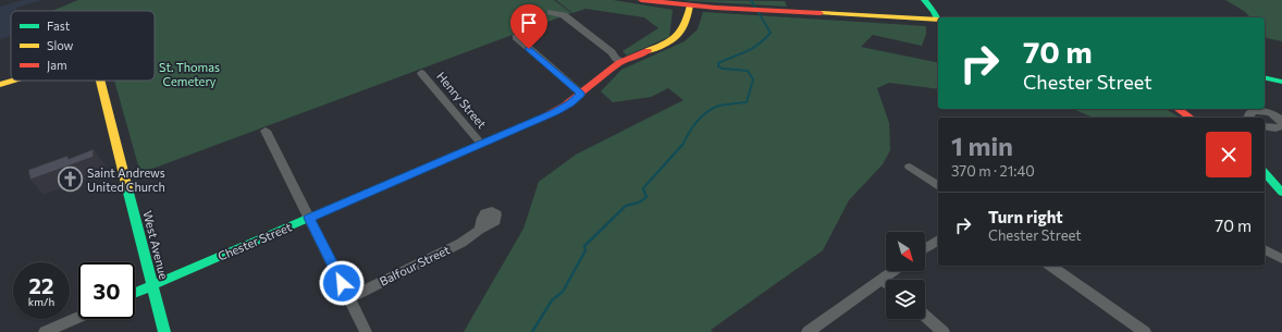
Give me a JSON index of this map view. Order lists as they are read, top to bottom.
{
  "streets": {
    "street": [
      "Henry Street",
      "Chester Street",
      "West Avenue",
      "Balfour Street"
    ]
  },
  "crossings": [
    ["Henry Street", "Chester Street"],
    ["Chester Street", "West Avenue"]
  ],
  "parks": ["St. Thomas Cemetery"],
  "places": {
    "church": ["Saint Andrews United Church"]
  },
  "legend": ["Fast", "Slow", "Jam"],
  "north": "bottom right",
  "page": {
    "turn": ["70 m", "Chester Street"],
    "heading": ["1 min", "370 m · 21:40"],
    "list": [
      {
        "name": "Turn right",
        "note": "Chester Street",
        "value": "70 m"
      }
    ],
    "speed": "22 km/h",
    "limit": "30"
  }
}
